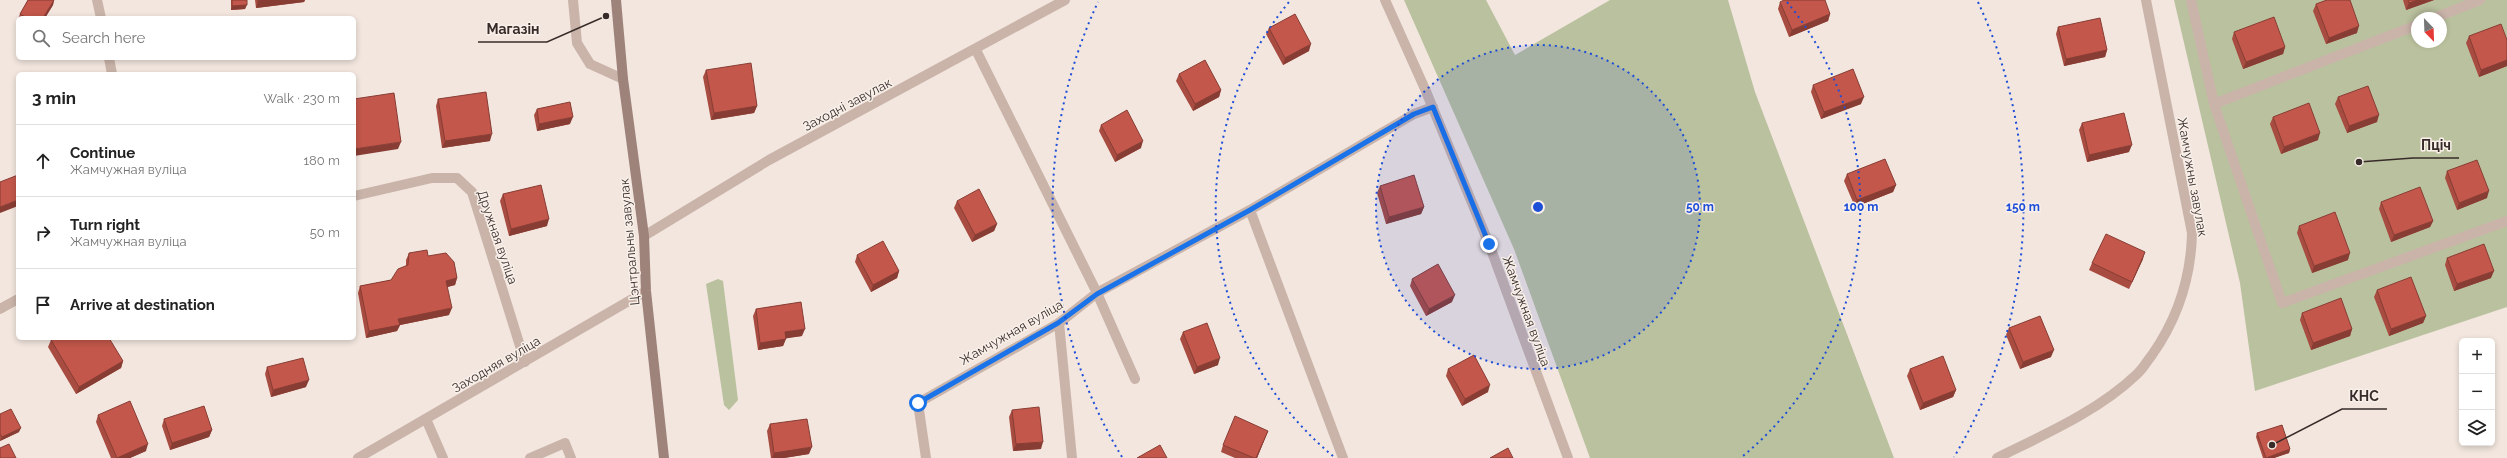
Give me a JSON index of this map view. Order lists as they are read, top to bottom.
{
  "streets": {
    "street": [
      "Заходні завулак",
      "Жамчужны завулак",
      "Дружная вуліца",
      "Цэнтральны завулак",
      "Жамчужная вуліца",
      "Заходняя вуліца"
    ]
  },
  "crossings": [
    ["Заходні завулак", "Цэнтральны завулак"],
    ["Дружная вуліца", "Заходняя вуліца"],
    ["Цэнтральны завулак", "Заходняя вуліца"]
  ],
  "places": ["Магазін", "Пціч", "КНС"],
  "north": "bottom right",
  "page": {
    "search": "Search here",
    "heading": ["3 min", "Walk · 230 m"],
    "list": [
      ["Continue", "Жамчужная вуліца", "180 m"],
      ["Turn right", "Жамчужная вуліца", "50 m"],
      "Arrive at destination"
    ],
    "map_buttons": ["+", "−"]
  },
  "rings": ["50 m", "100 m", "150 m"]
}
